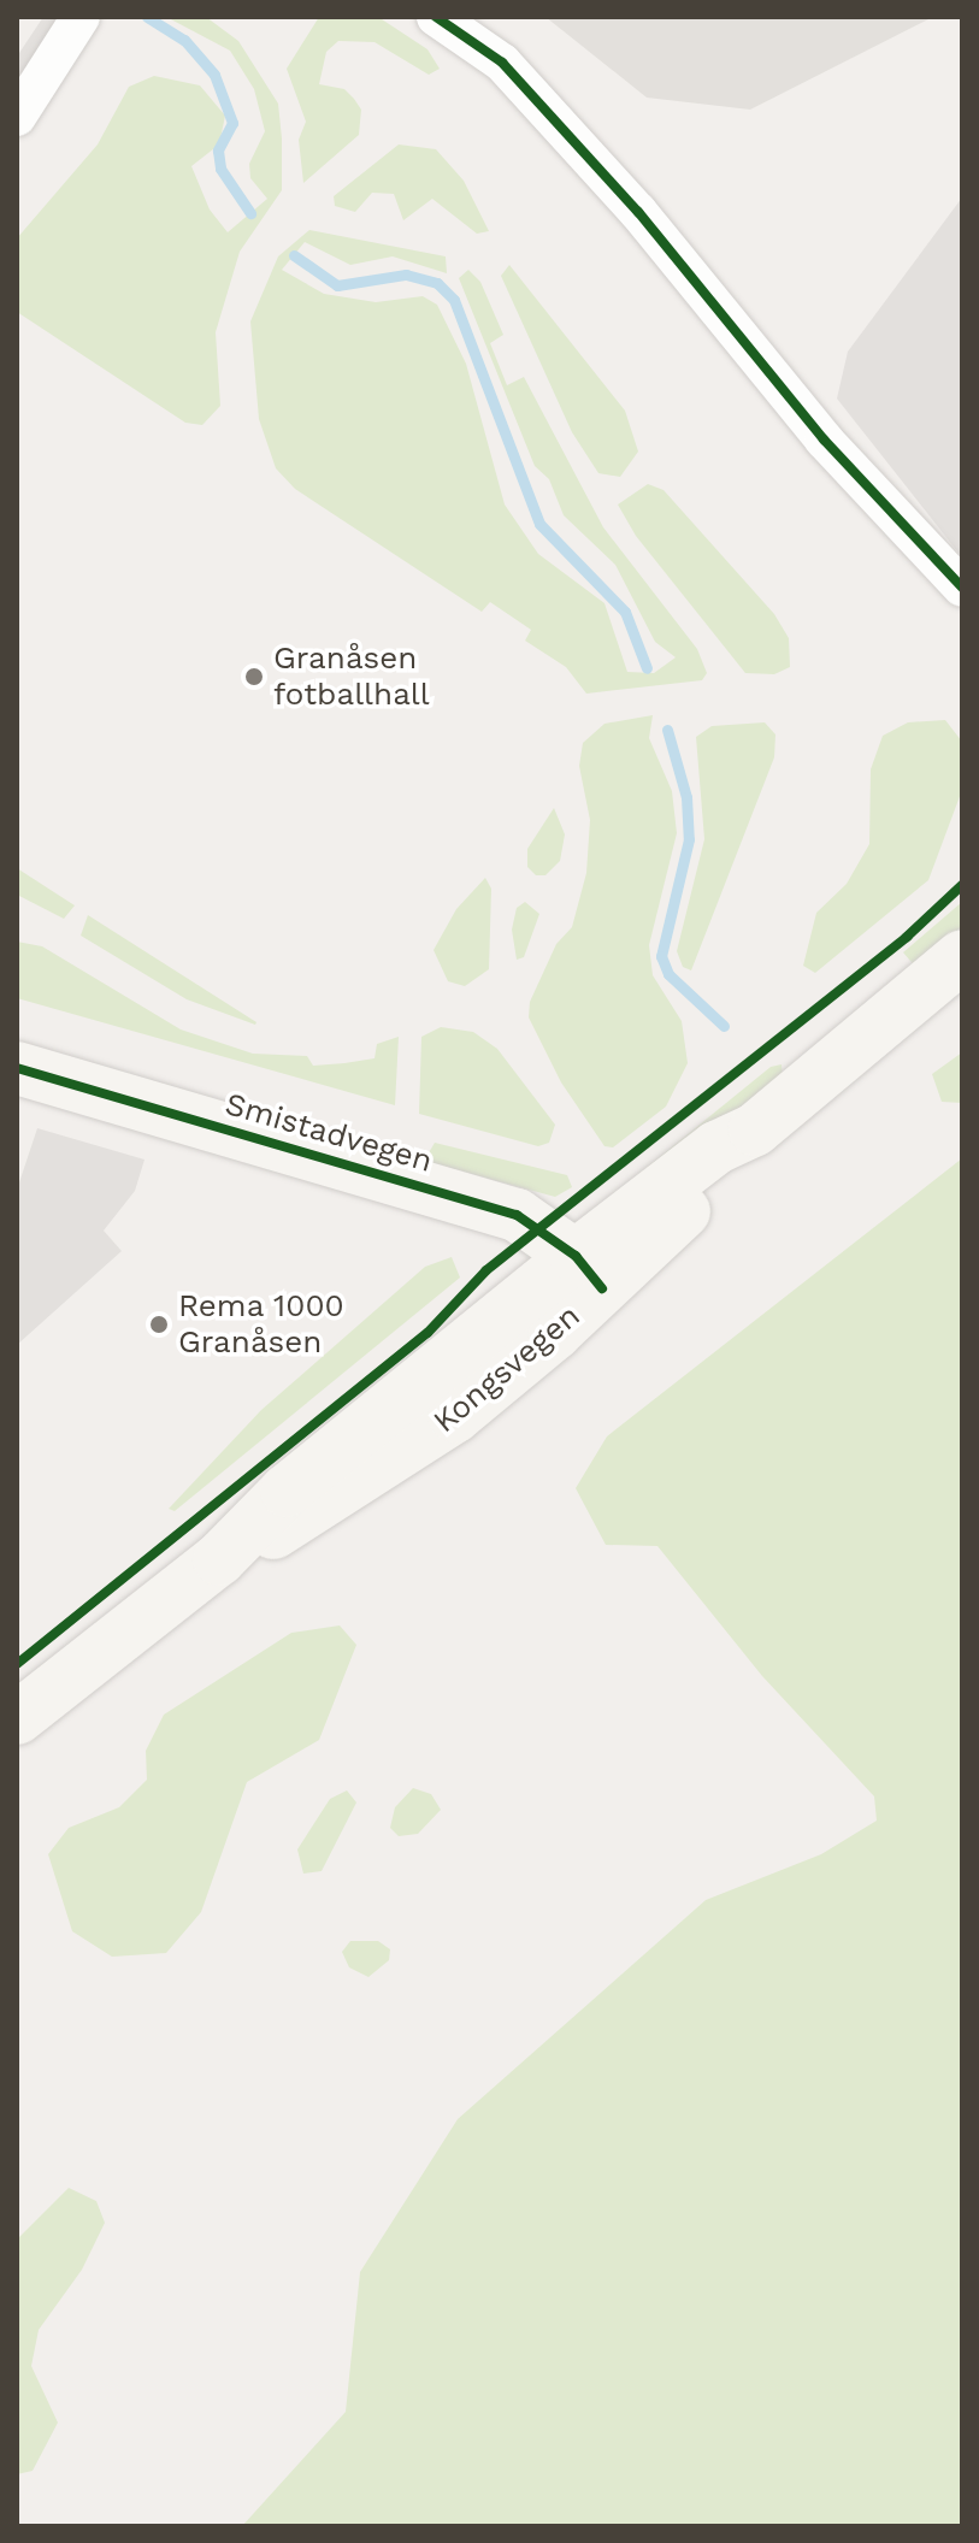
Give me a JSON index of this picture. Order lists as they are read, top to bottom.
{
  "streets": {
    "main road": ["Smistadvegen", "Kongsvegen"]
  },
  "crossings": [
    ["Smistadvegen", "Kongsvegen"]
  ],
  "places": ["Granåsen fotballhall", "Rema 1000 Granåsen"]
}
